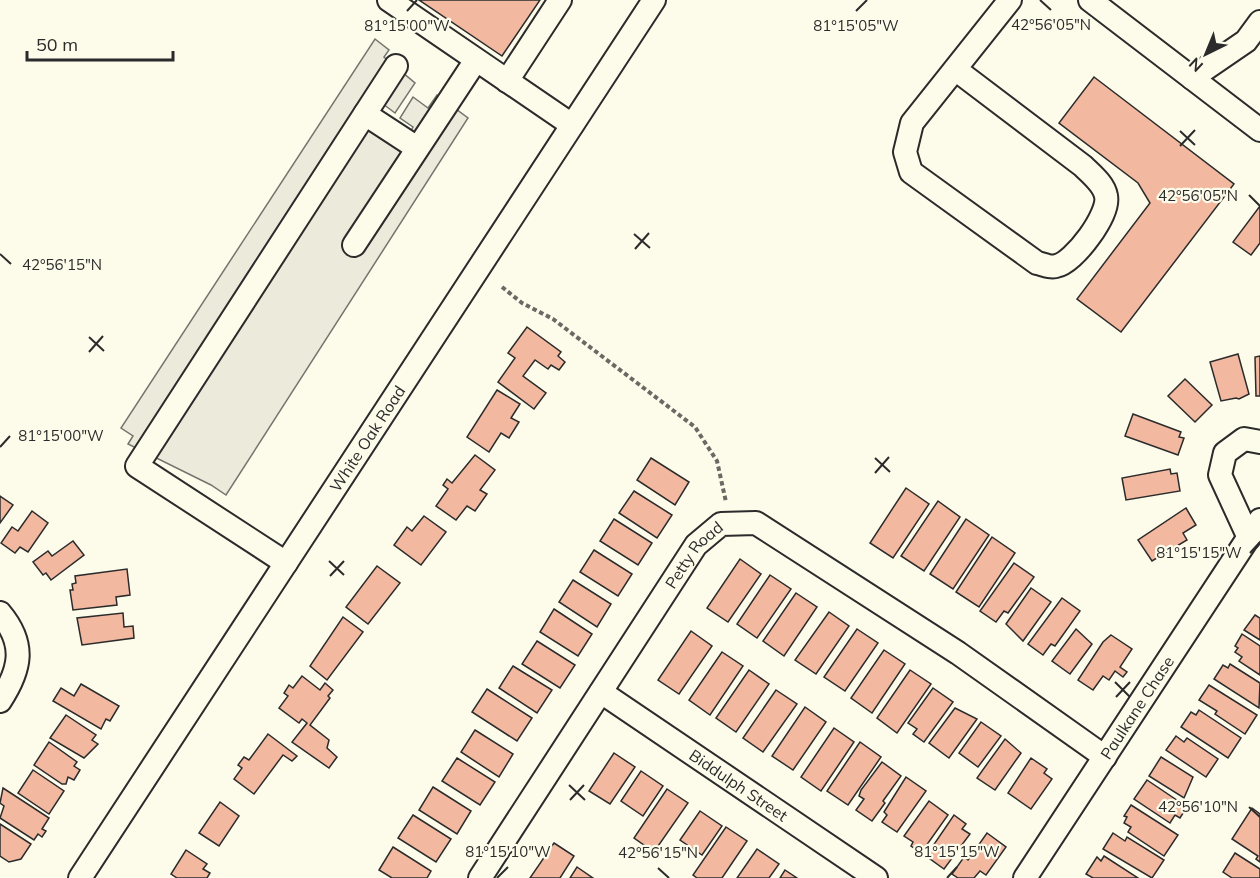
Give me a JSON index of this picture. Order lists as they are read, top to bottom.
{
  "streets": {
    "street": [
      "White Oak Road",
      "Petty Road",
      "Paulkane Chase",
      "Biddulph Street"
    ]
  },
  "crossings": [
    ["Petty Road", "Paulkane Chase"],
    ["Petty Road", "Biddulph Street"]
  ],
  "scale_bar": "50 m",
  "north": "bottom left",
  "coordinates": [
    "42°56'05\"N",
    "81°15'00\"W",
    "81°15'05\"W",
    "42°56'15\"N",
    "81°15'15\"W",
    "42°56'10\"N",
    "81°15'10\"W"
  ]
}
